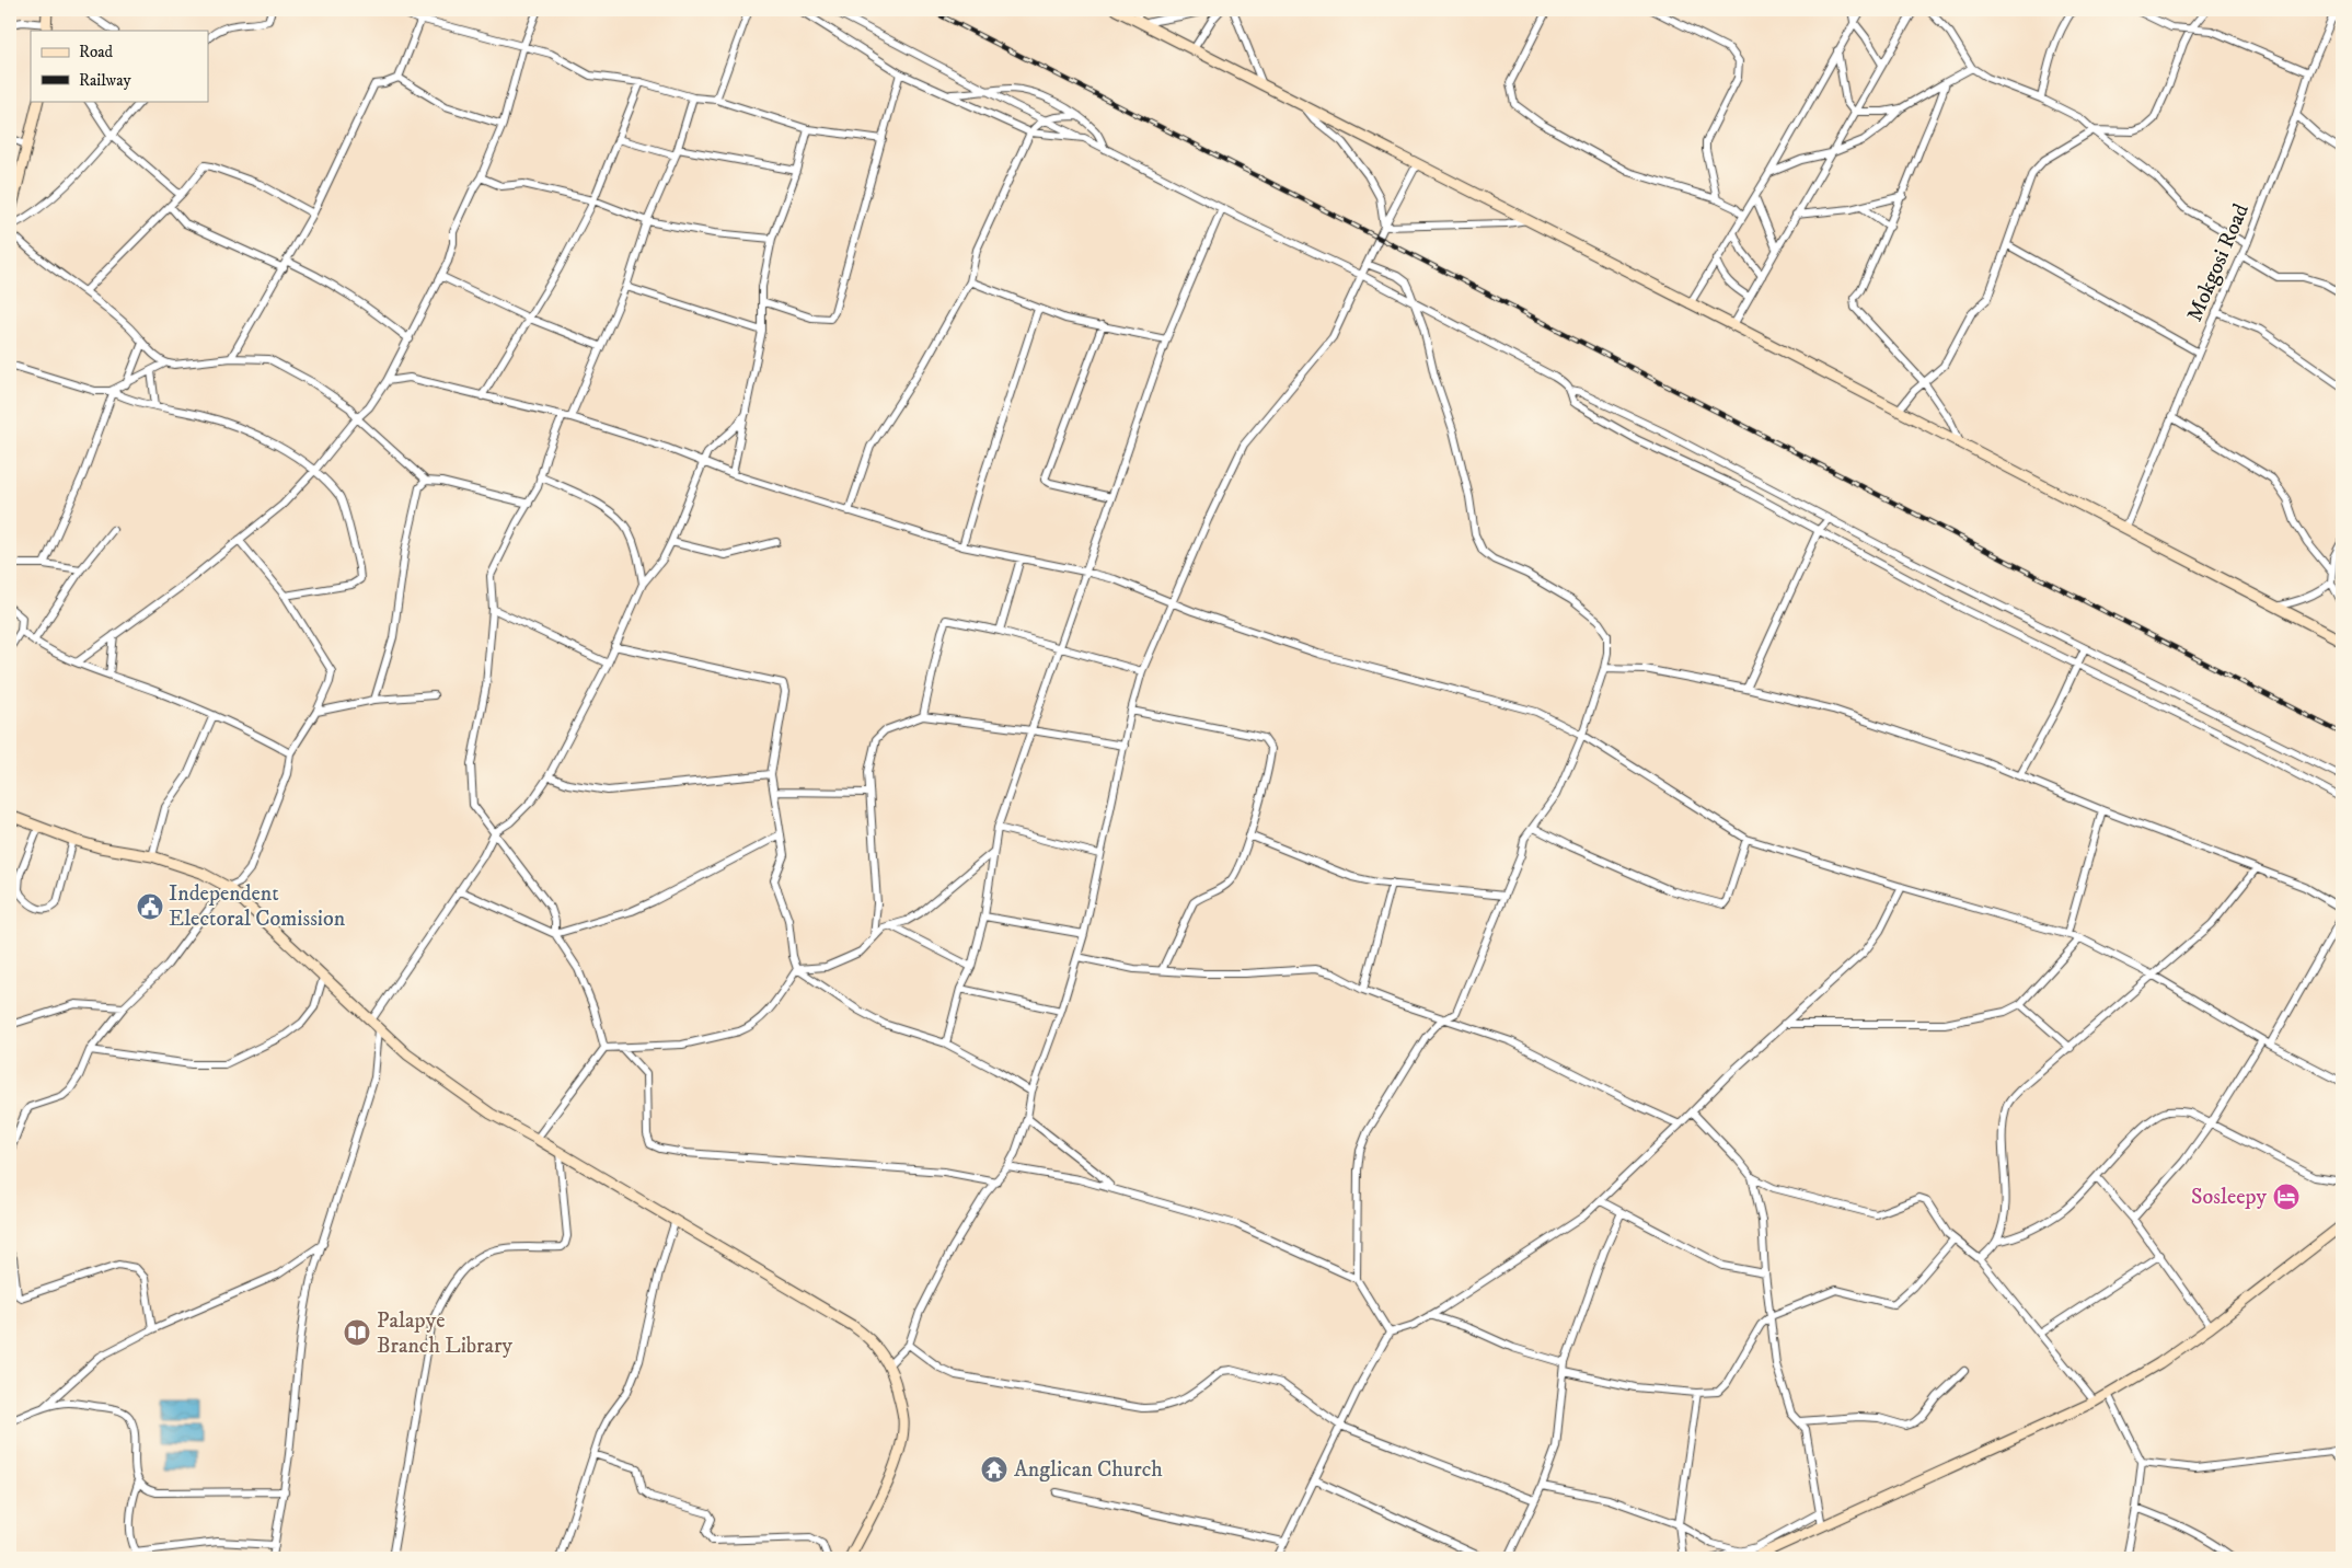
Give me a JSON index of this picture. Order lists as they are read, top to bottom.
{
  "streets": {
    "street": ["Mokgosi Road"]
  },
  "places": {
    "public building": ["Independent Electoral Comission"],
    "hotel": ["Sosleepy"],
    "library": ["Palapye Branch Library"],
    "temple": ["Anglican Church"]
  },
  "legend": ["Road", "Railway"]
}
